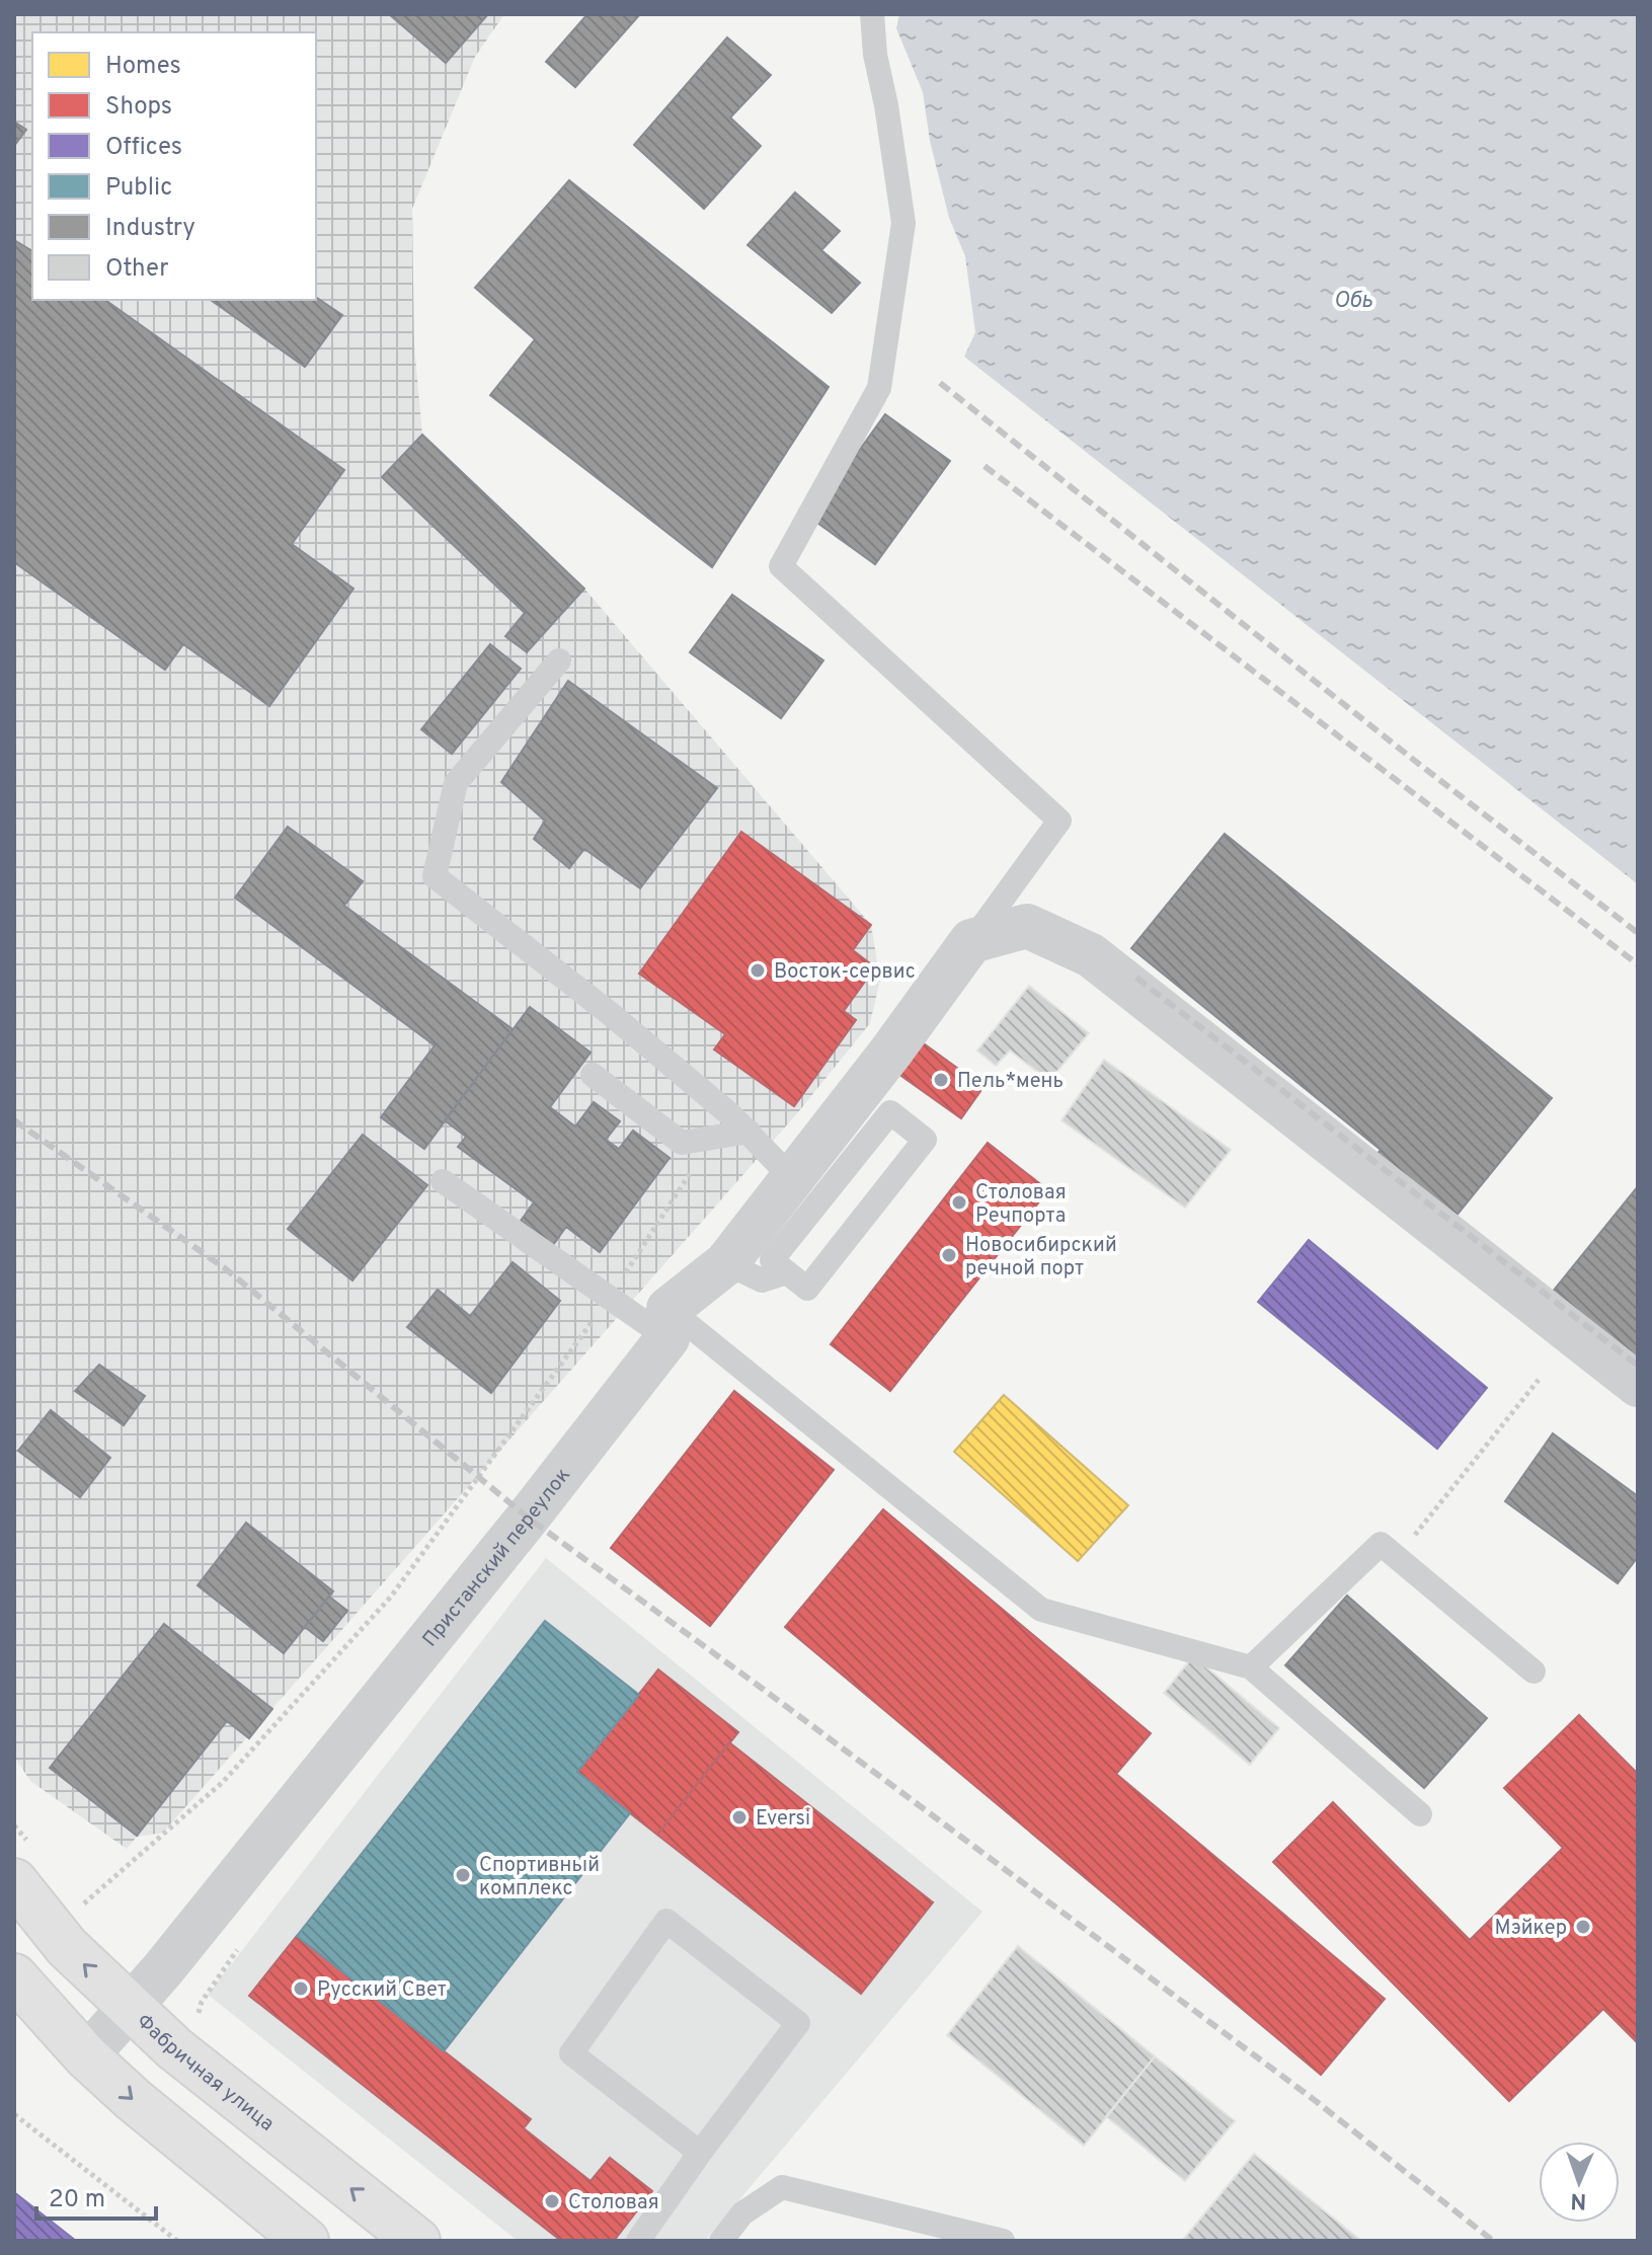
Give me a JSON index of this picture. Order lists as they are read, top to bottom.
{
  "streets": {
    "main road": ["Фабричная улица"],
    "street": ["Пристанский переулок"]
  },
  "crossings": [
    ["Пристанский переулок", "Фабричная улица"]
  ],
  "water": ["Обь"],
  "places": [
    "Восток-сервис",
    "Пель*мень",
    "Столовая Речпорта",
    "Новосибирский речной порт",
    "Eversi",
    "Спортивный комплекс",
    "Мэйкер",
    "Русский Свет",
    "Столовая"
  ],
  "legend": [
    "Homes",
    "Shops",
    "Offices",
    "Public",
    "Industry",
    "Other"
  ],
  "scale_bar": "20 m",
  "north": "bottom"
}
